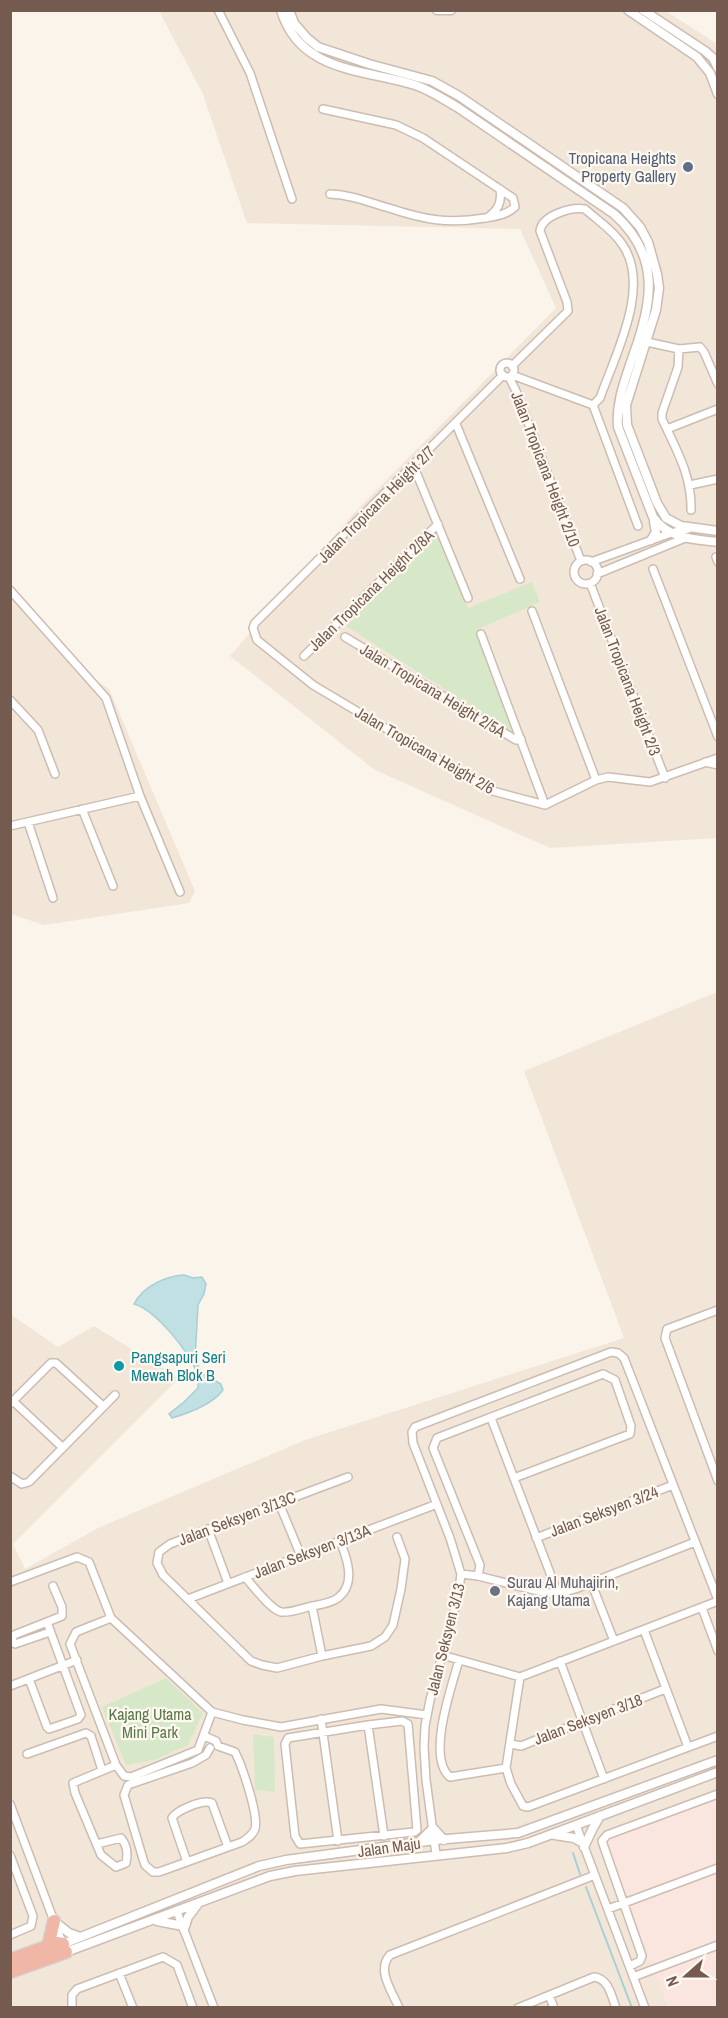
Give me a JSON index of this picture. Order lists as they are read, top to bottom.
{
  "streets": {
    "street": [
      "Jalan Tropicana Height 2/10",
      "Jalan Tropicana Height 2/7",
      "Jalan Tropicana Height 2/8A",
      "Jalan Tropicana Height 2/3",
      "Jalan Tropicana Height 2/5A",
      "Jalan Tropicana Height 2/6",
      "Jalan Seksyen 3/24",
      "Jalan Seksyen 3/13C",
      "Jalan Seksyen 3/13A",
      "Jalan Seksyen 3/13",
      "Jalan Seksyen 3/18",
      "Jalan Maju"
    ]
  },
  "crossings": [
    ["Jalan Tropicana Height 2/10", "Jalan Tropicana Height 2/7"],
    ["Jalan Tropicana Height 2/10", "Jalan Tropicana Height 2/3"],
    ["Jalan Tropicana Height 2/7", "Jalan Tropicana Height 2/6"],
    ["Jalan Seksyen 3/24", "Jalan Seksyen 3/13"],
    ["Jalan Seksyen 3/13C", "Jalan Seksyen 3/13A"],
    ["Jalan Seksyen 3/13A", "Jalan Seksyen 3/13"]
  ],
  "parks": ["Kajang Utama Mini Park"],
  "places": ["Tropicana Heights Property Gallery", "Pangsapuri Seri Mewah Blok B", "Surau Al Muhajirin, Kajang Utama"],
  "north": "left"
}
